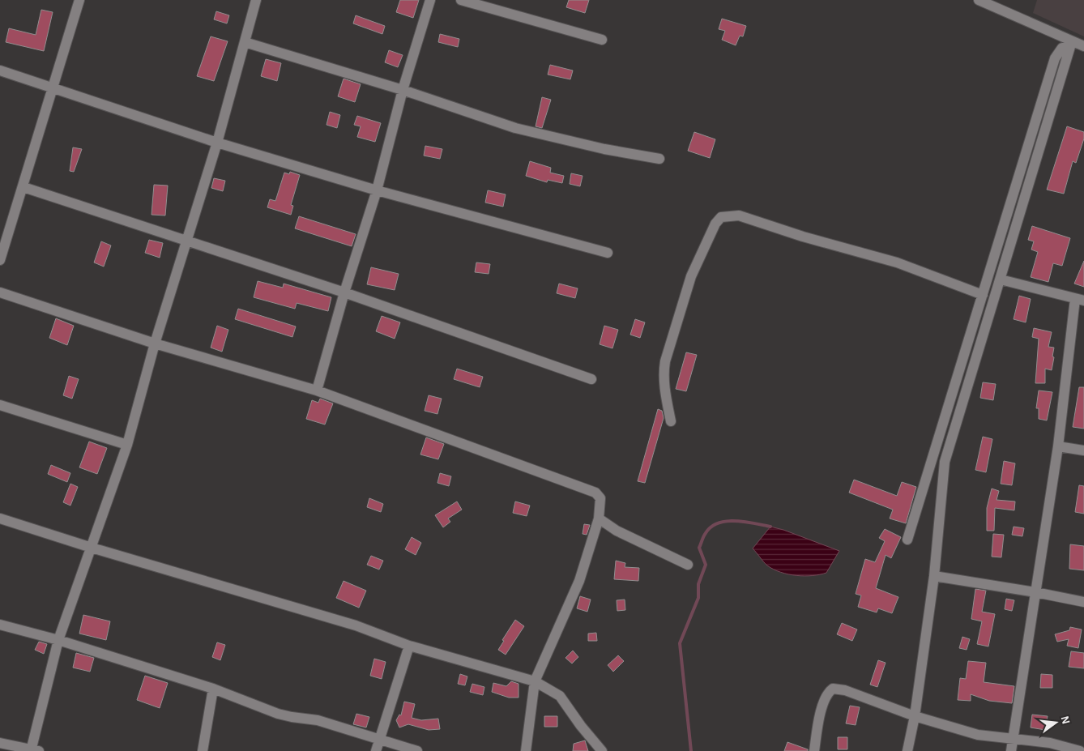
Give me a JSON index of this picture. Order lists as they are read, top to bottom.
{
  "north": "right"
}
